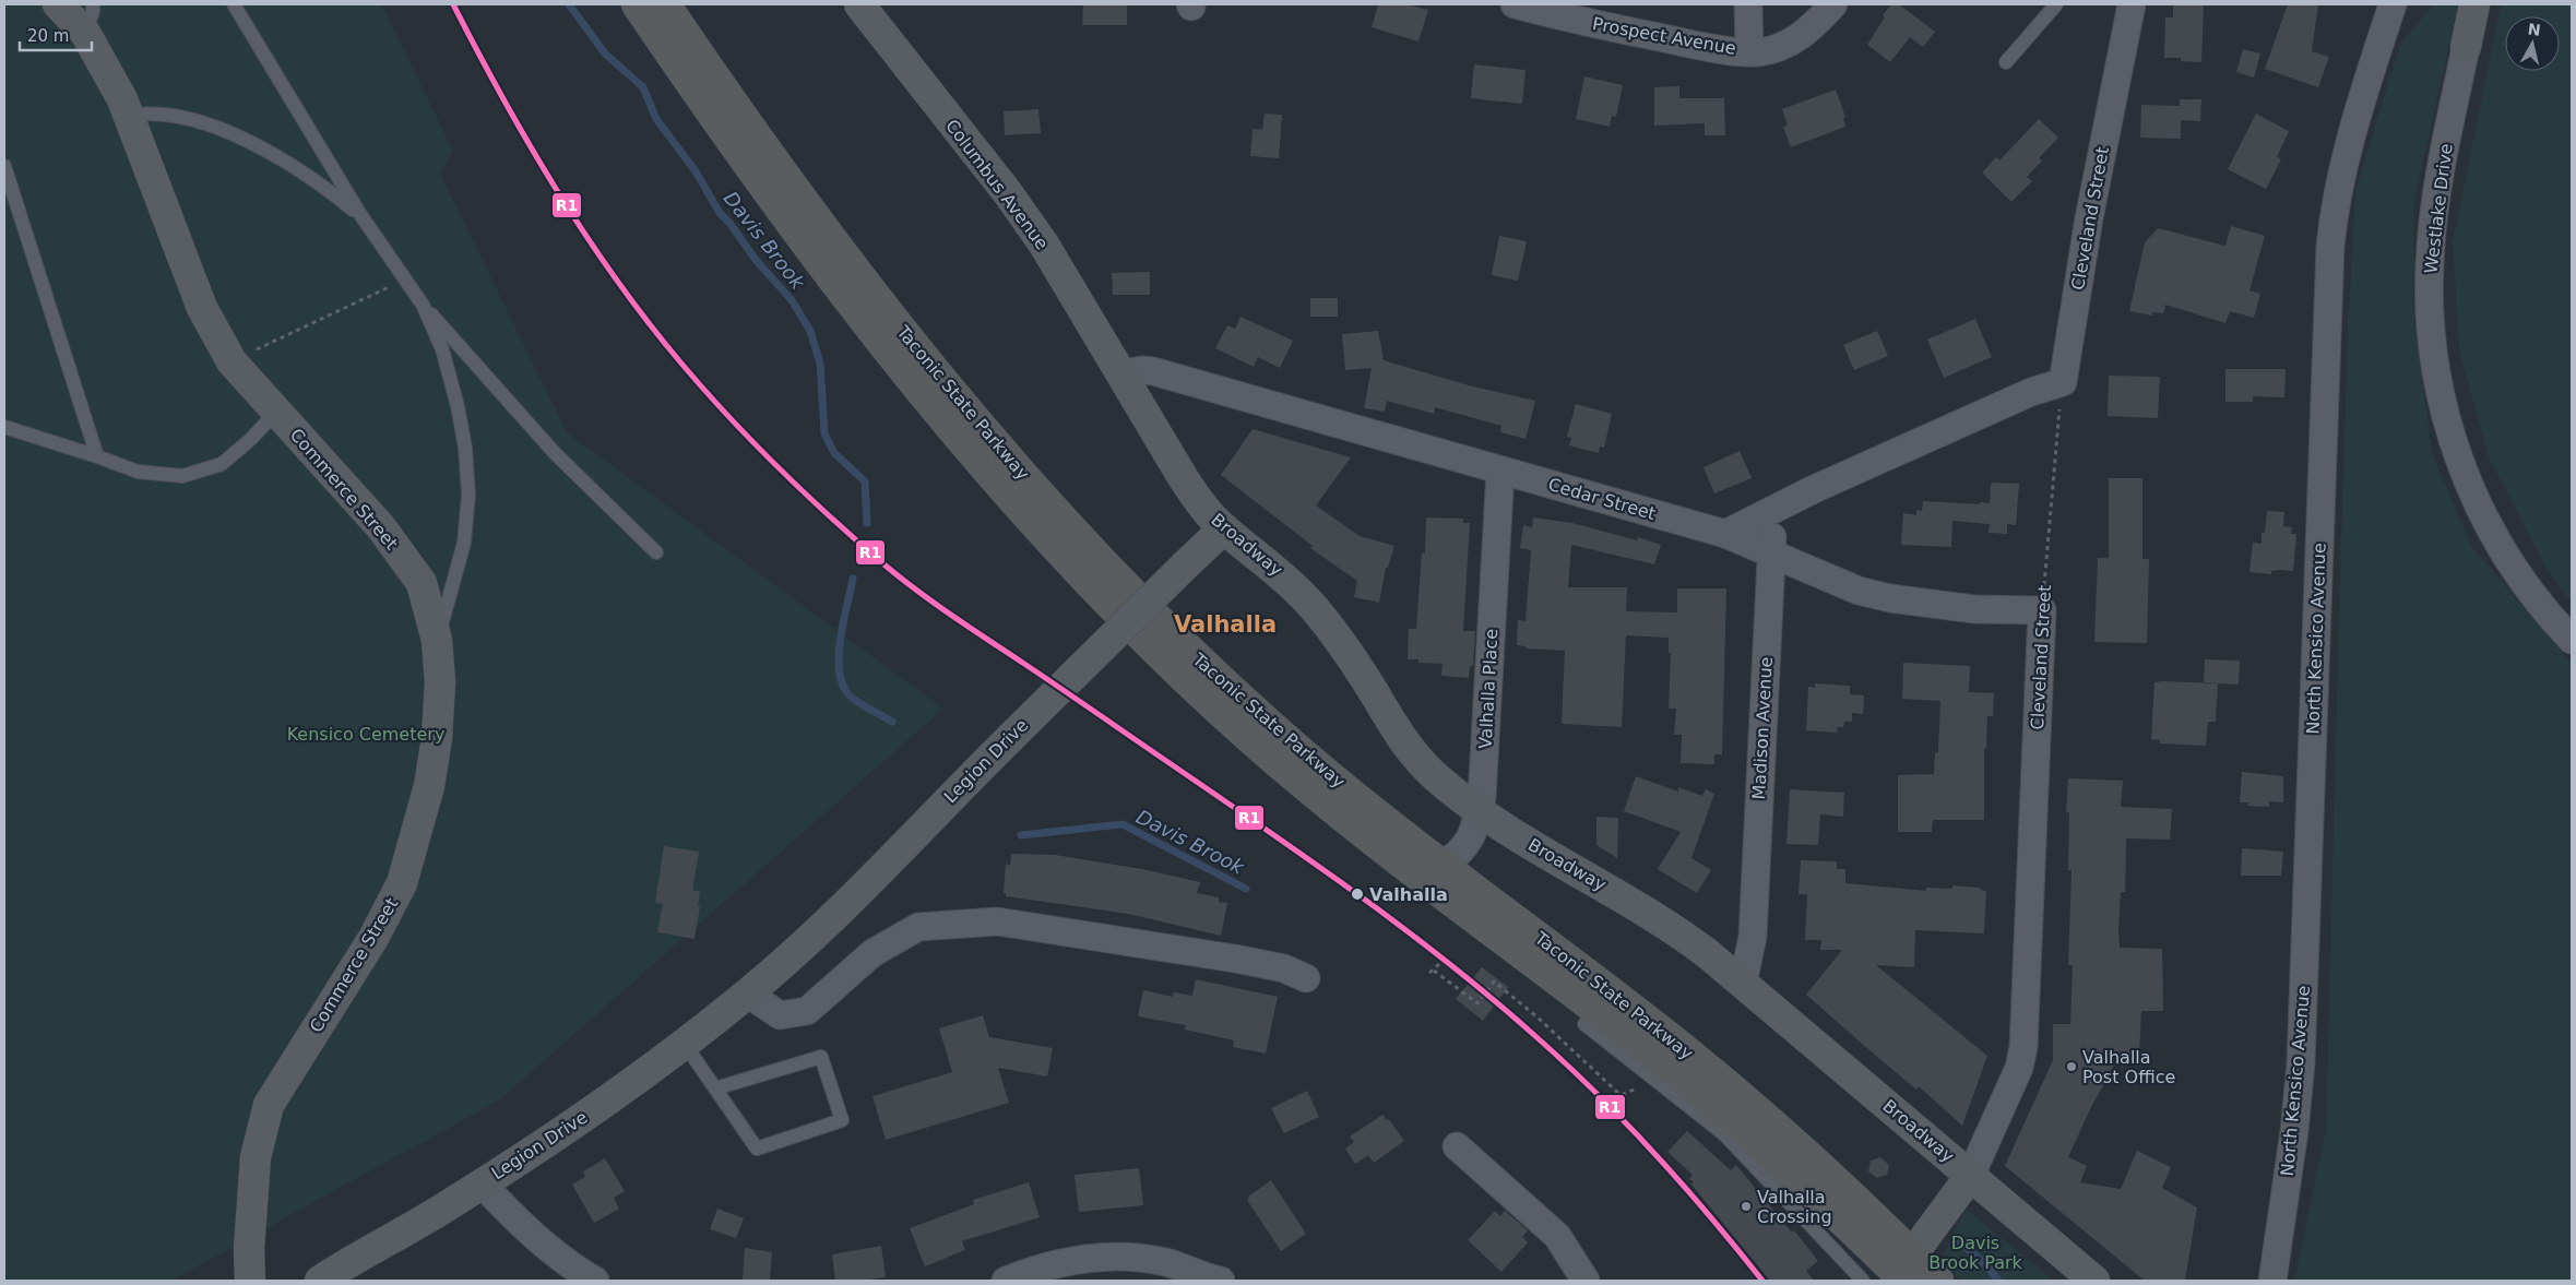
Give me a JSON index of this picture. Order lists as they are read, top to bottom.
{
  "streets": {
    "highway": ["Taconic State Parkway"],
    "street": [
      "Prospect Avenue",
      "Columbus Avenue",
      "Westlake Drive",
      "Cleveland Street",
      "Commerce Street",
      "Cedar Street",
      "Broadway",
      "North Kensico Avenue",
      "Valhalla Place",
      "Madison Avenue",
      "Legion Drive"
    ]
  },
  "crossings": [
    ["Columbus Avenue", "Cedar Street"],
    ["Columbus Avenue", "Broadway"],
    ["Cleveland Street", "Taconic State Parkway"],
    ["Cleveland Street", "Cedar Street"],
    ["Cleveland Street", "Broadway"],
    ["Taconic State Parkway", "Valhalla Place"],
    ["Cedar Street", "Broadway"],
    ["Cedar Street", "Valhalla Place"],
    ["Cedar Street", "Madison Avenue"],
    ["Broadway", "Valhalla Place"],
    ["Broadway", "Madison Avenue"],
    ["Broadway", "Legion Drive"]
  ],
  "districts": ["Valhalla"],
  "water": ["Davis Brook"],
  "parks": ["Kensico Cemetery", "Davis Brook Park"],
  "places": ["Valhalla", "Valhalla Post Office", "Valhalla Crossing"],
  "lines": ["transit line R1"],
  "scale_bar": "20 m",
  "north": "top"
}
